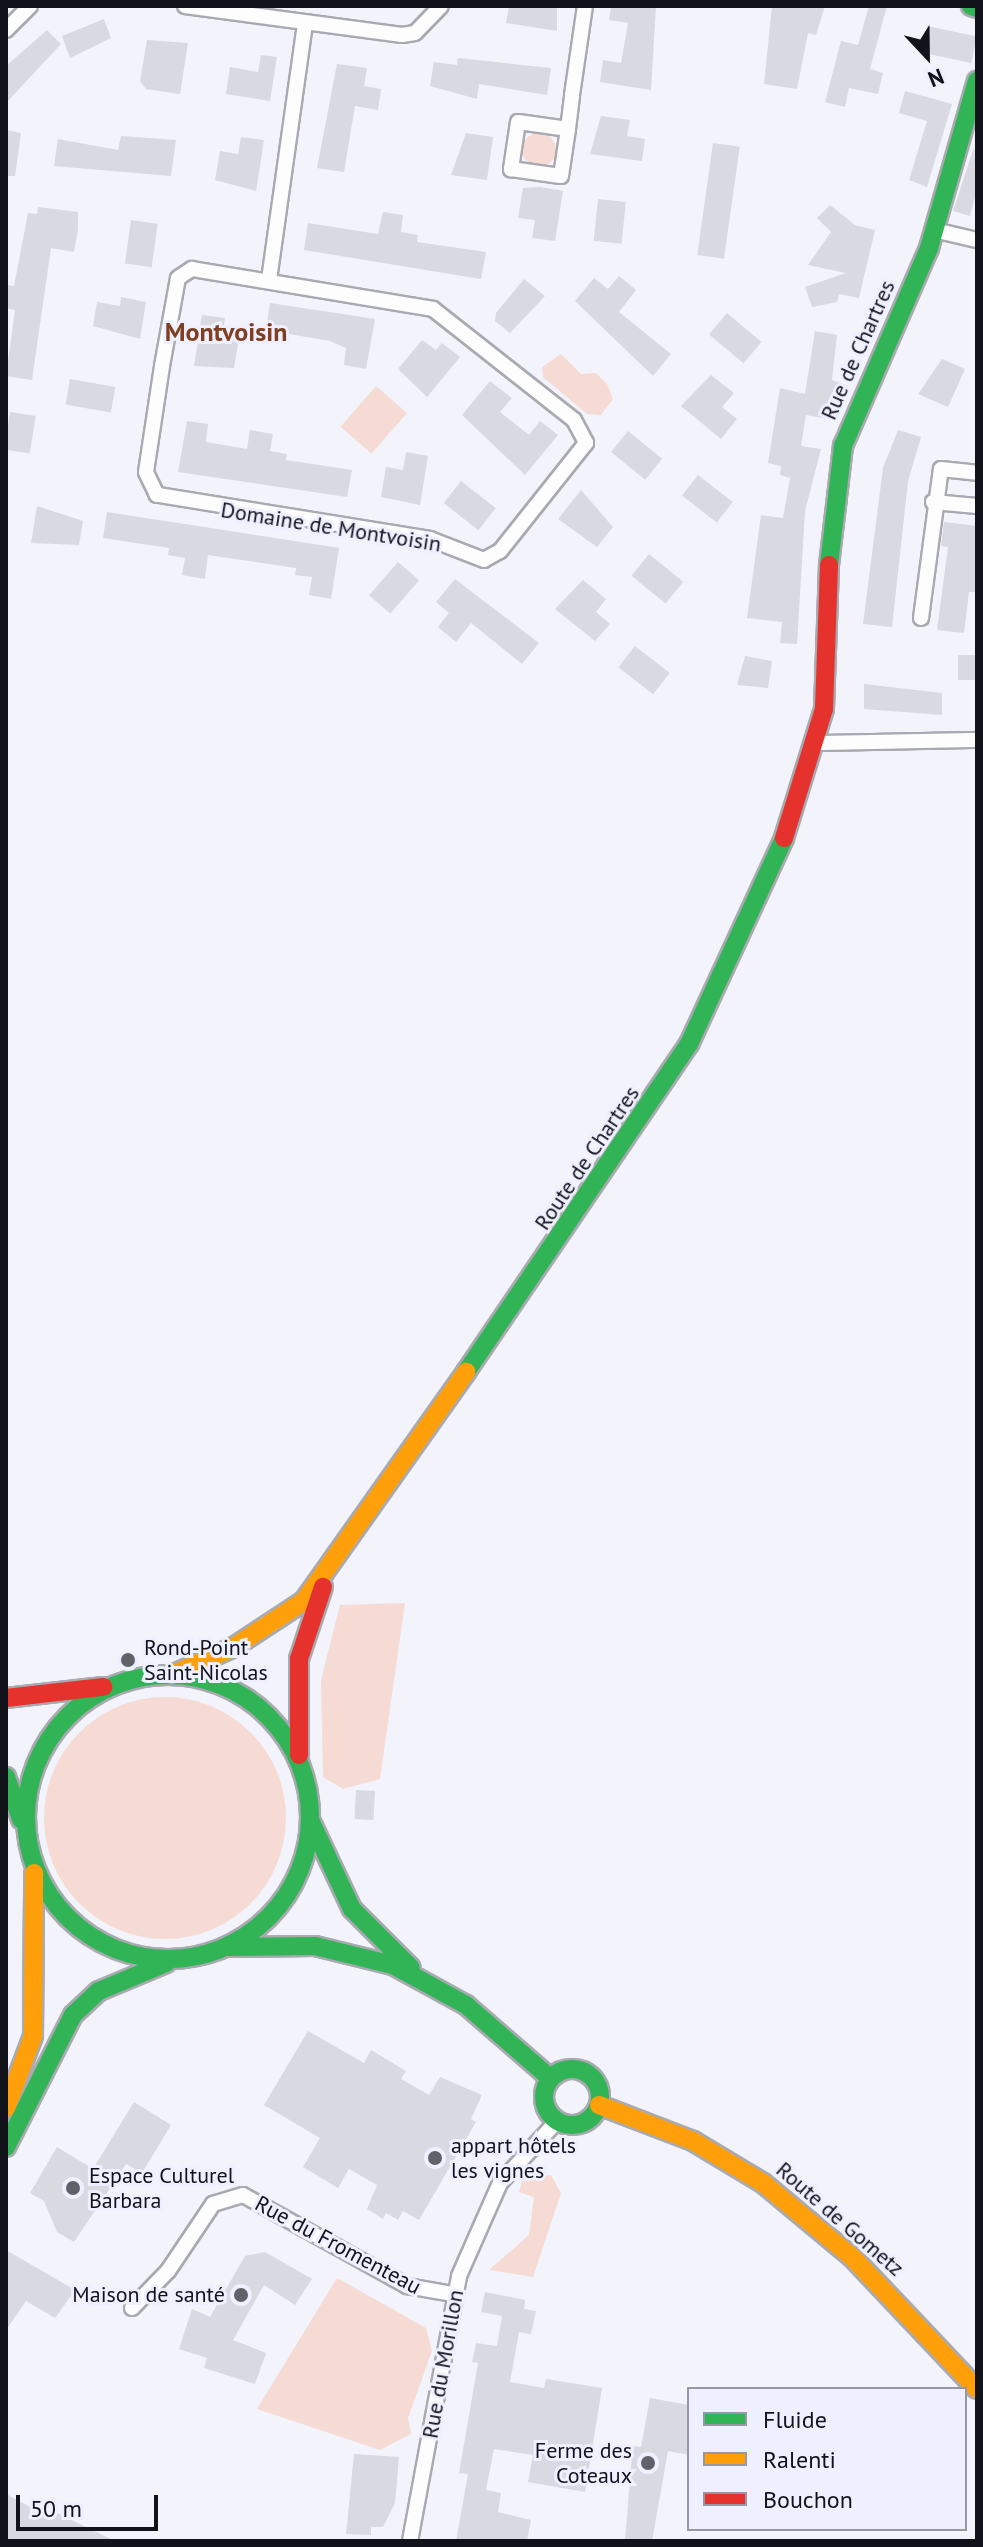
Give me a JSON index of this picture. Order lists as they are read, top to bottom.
{
  "streets": {
    "main road": ["Rue de Chartres", "Route de Chartres", "Route de Gometz"],
    "street": ["Domaine de Montvoisin", "Rue du Fromenteau", "Rue du Morillon"]
  },
  "crossings": [
    ["Rue de Chartres", "Route de Chartres"],
    ["Route de Gometz", "Rue du Morillon"],
    ["Rue du Fromenteau", "Rue du Morillon"]
  ],
  "districts": ["Montvoisin"],
  "places": [
    "Rond-Point Saint-Nicolas",
    "appart hôtels les vignes",
    "Espace Culturel Barbara",
    "Maison de santé",
    "Ferme des Coteaux"
  ],
  "legend": ["Fluide", "Ralenti", "Bouchon"],
  "scale_bar": "50 m",
  "north": "bottom"
}
